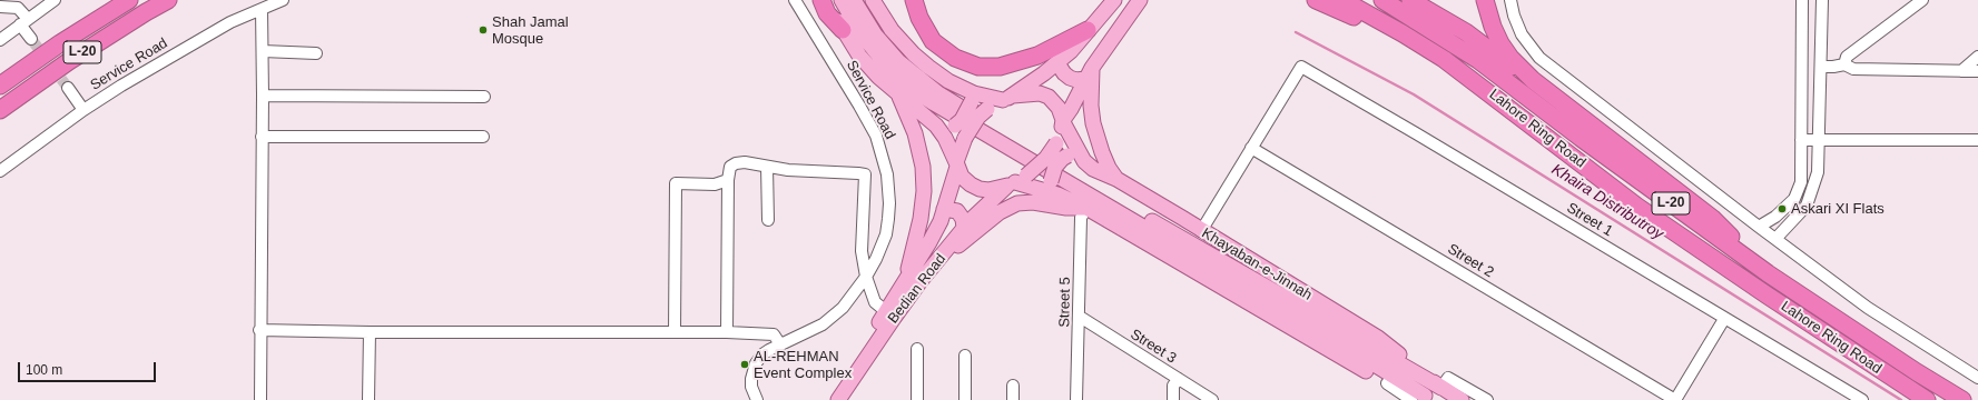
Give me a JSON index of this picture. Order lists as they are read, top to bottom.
{
  "streets": {
    "highway": ["L-20", "Lahore Ring Road"],
    "main road": ["Khayaban-e-Jinnah", "Bedian Road"],
    "street": [
      "Service Road",
      "Street 1",
      "Street 2",
      "Street 5",
      "Street 3"
    ]
  },
  "crossings": [
    ["Street 1", "Street 2"],
    ["Khayaban-e-Jinnah", "Bedian Road"],
    ["Street 5", "Street 3"]
  ],
  "water": ["Khaira Distributroy"],
  "places": ["Shah Jamal Mosque", "Askari XI Flats", "AL-REHMAN Event Complex"],
  "scale_bar": "100 m"
}
